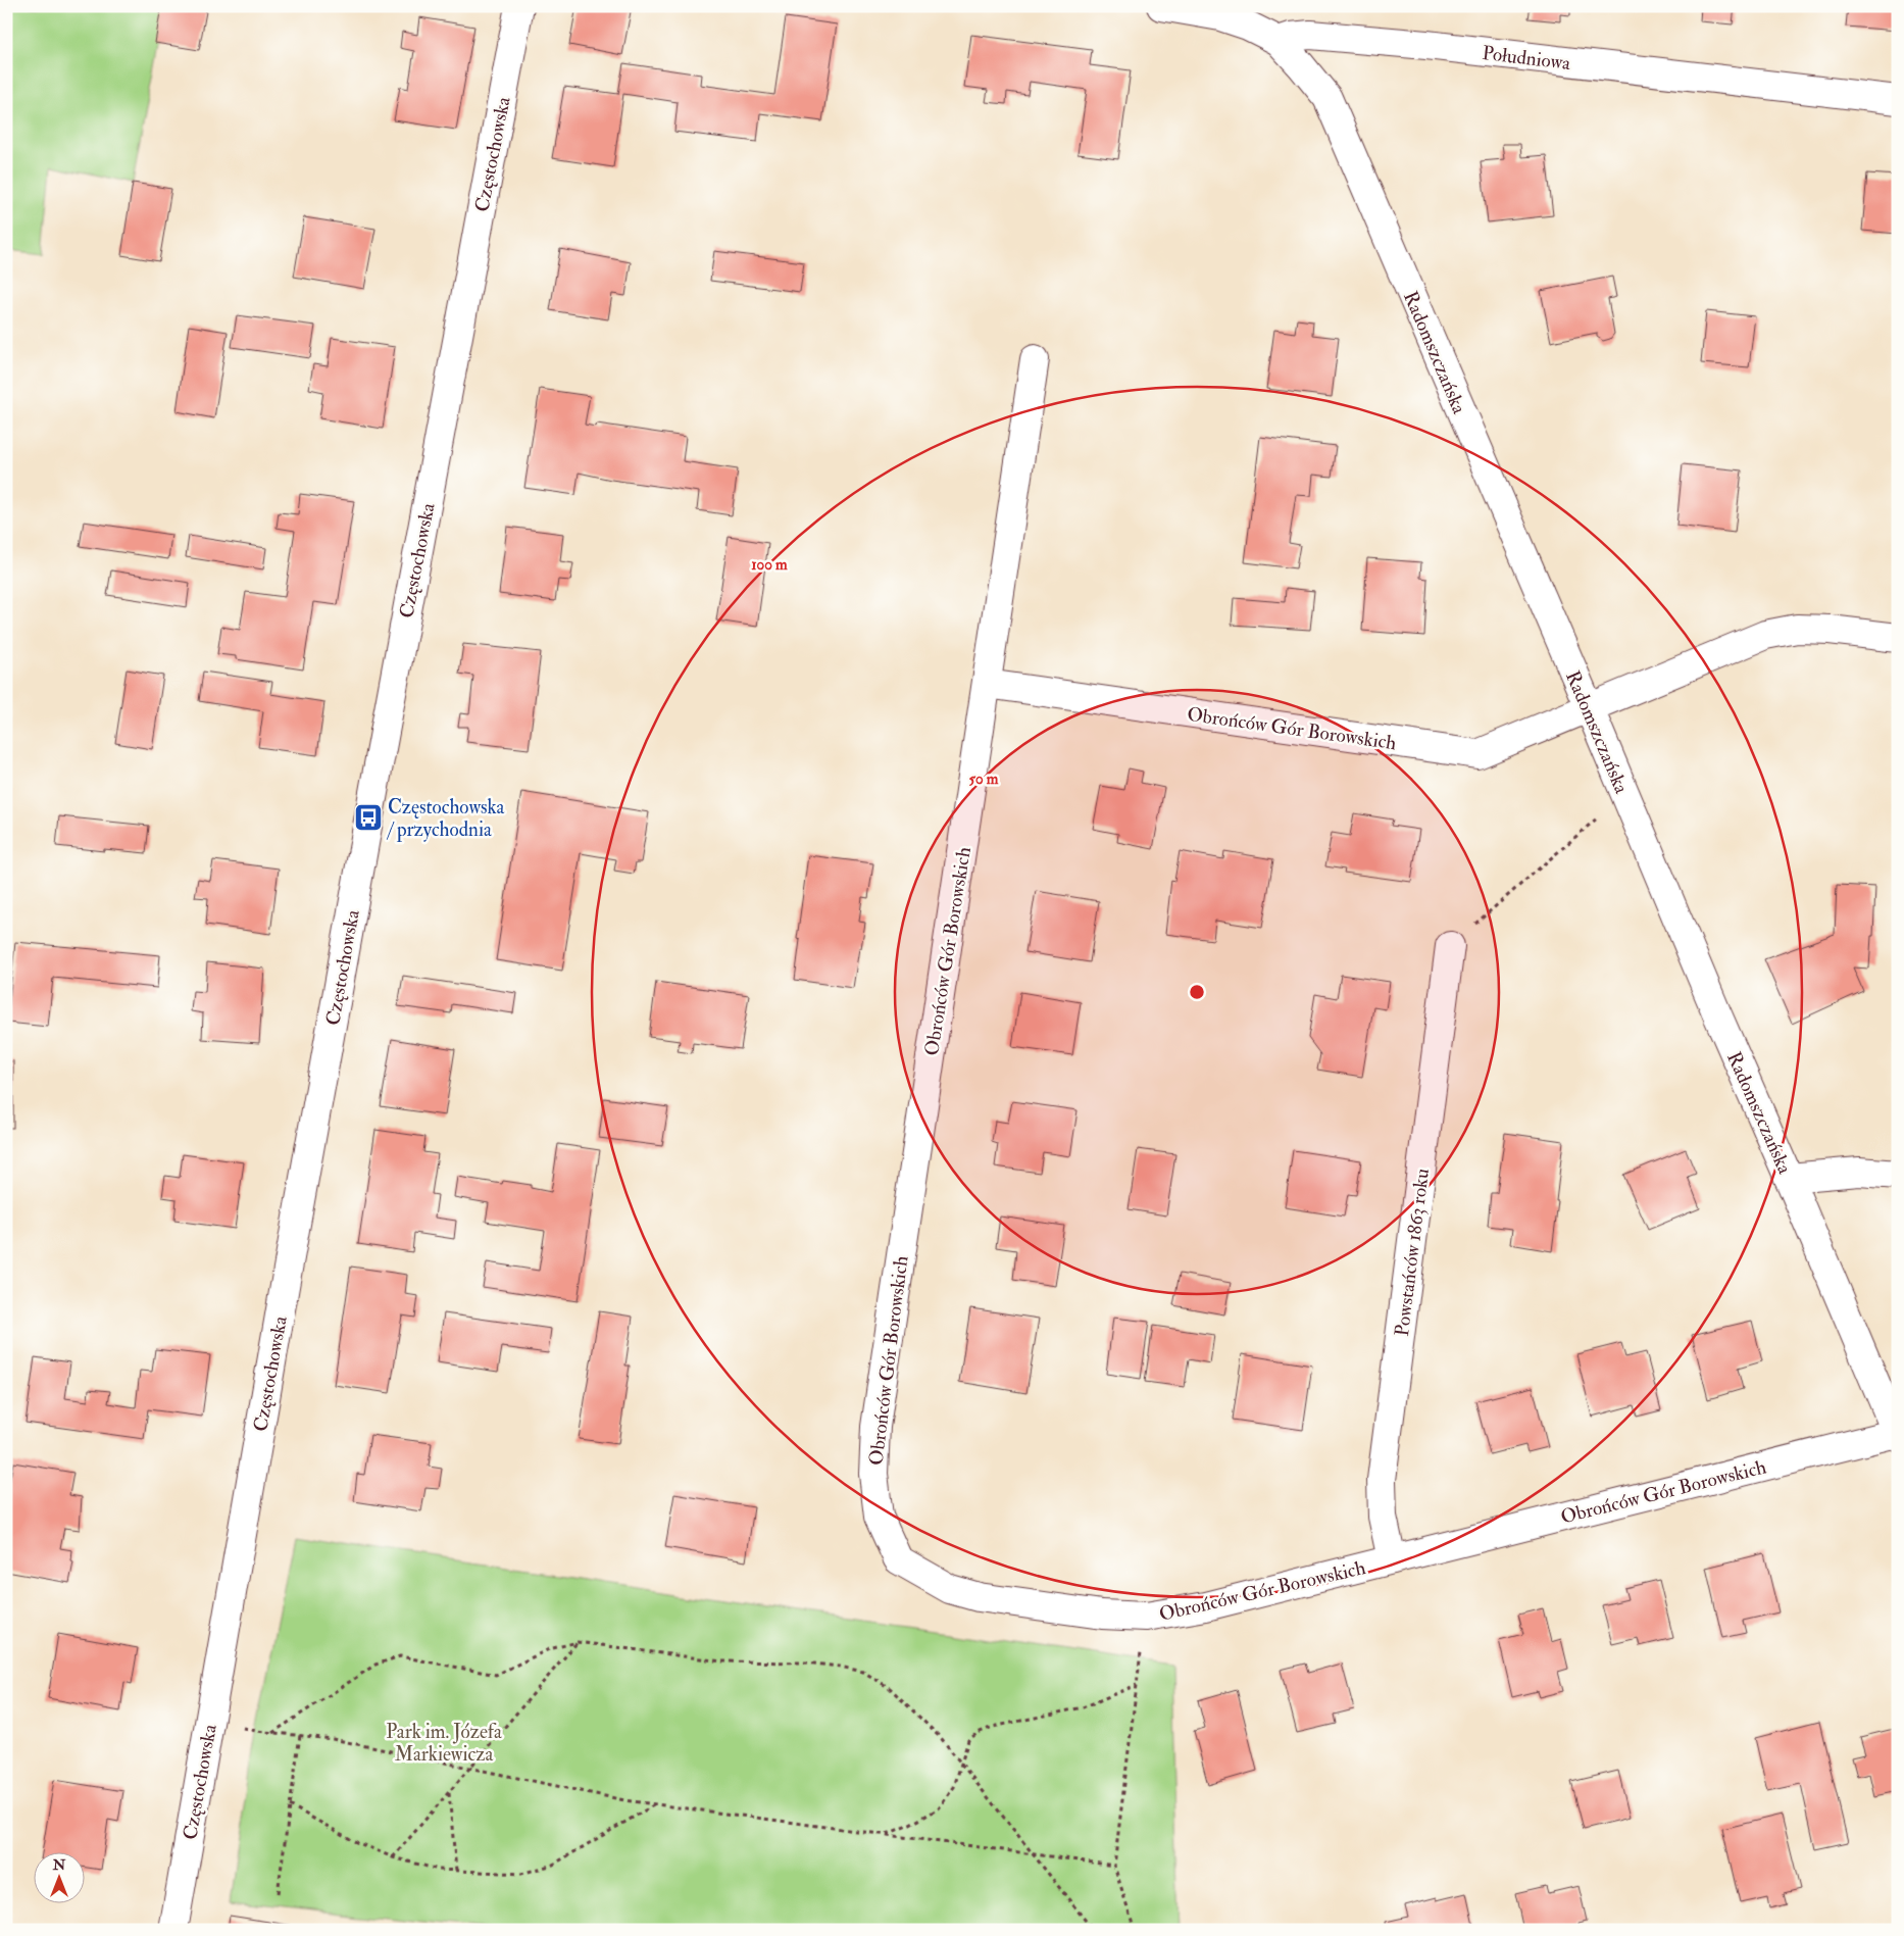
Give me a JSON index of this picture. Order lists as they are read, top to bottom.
{
  "streets": {
    "street": [
      "Południowa",
      "Częstochowska",
      "Radomszczańska",
      "Obrońców Gór Borowskich",
      "Powstańców 1863 roku"
    ]
  },
  "crossings": [
    ["Południowa", "Radomszczańska"],
    ["Radomszczańska", "Obrońców Gór Borowskich"],
    ["Obrońców Gór Borowskich", "Powstańców 1863 roku"]
  ],
  "parks": ["Park im. Józefa Markiewicza"],
  "places": {
    "bus stop": ["Częstochowska / przychodnia"]
  },
  "north": "top",
  "rings": ["100 m", "50 m"]
}
